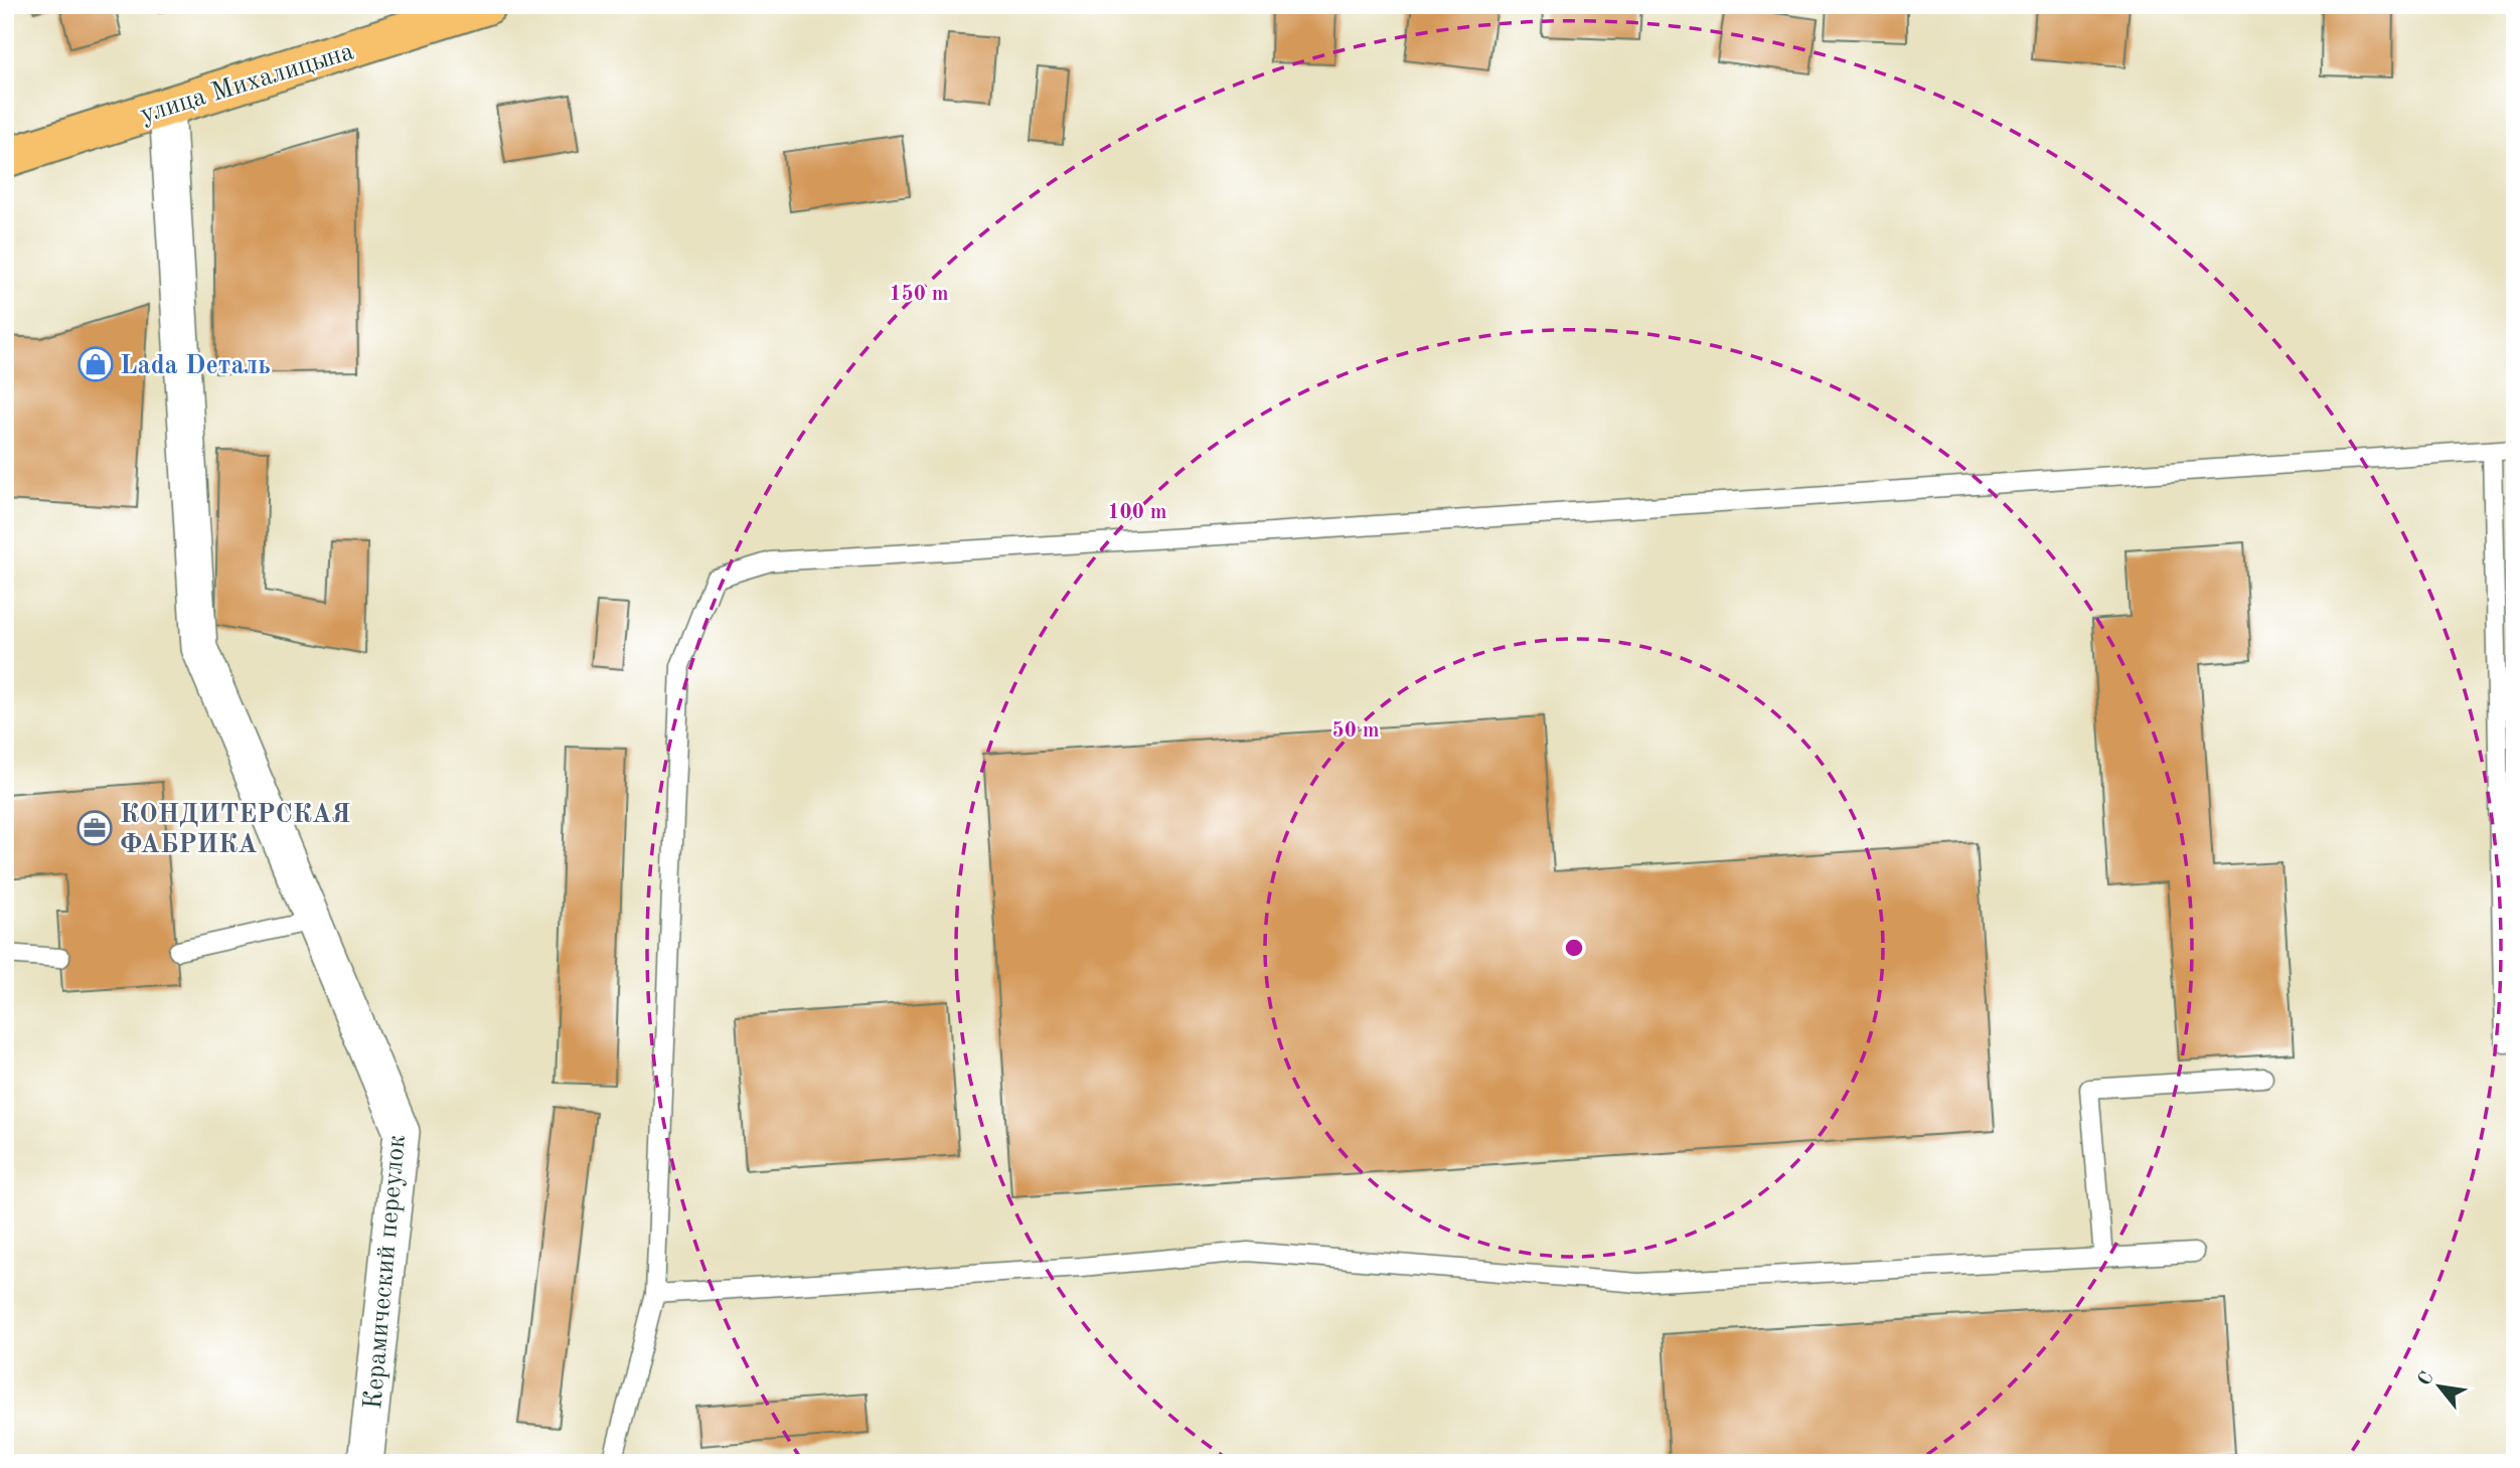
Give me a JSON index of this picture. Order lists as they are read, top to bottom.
{
  "streets": {
    "main road": ["улица Михалицына"],
    "street": ["Керамический переулок"]
  },
  "crossings": [
    ["улица Михалицына", "Керамический переулок"]
  ],
  "places": {
    "shop": ["Lada Dеталь"],
    "office": ["КОНДИТЕРСКАЯ ФАБРИКА"]
  },
  "north": "top left",
  "rings": ["150 m", "100 m", "50 m"]
}
